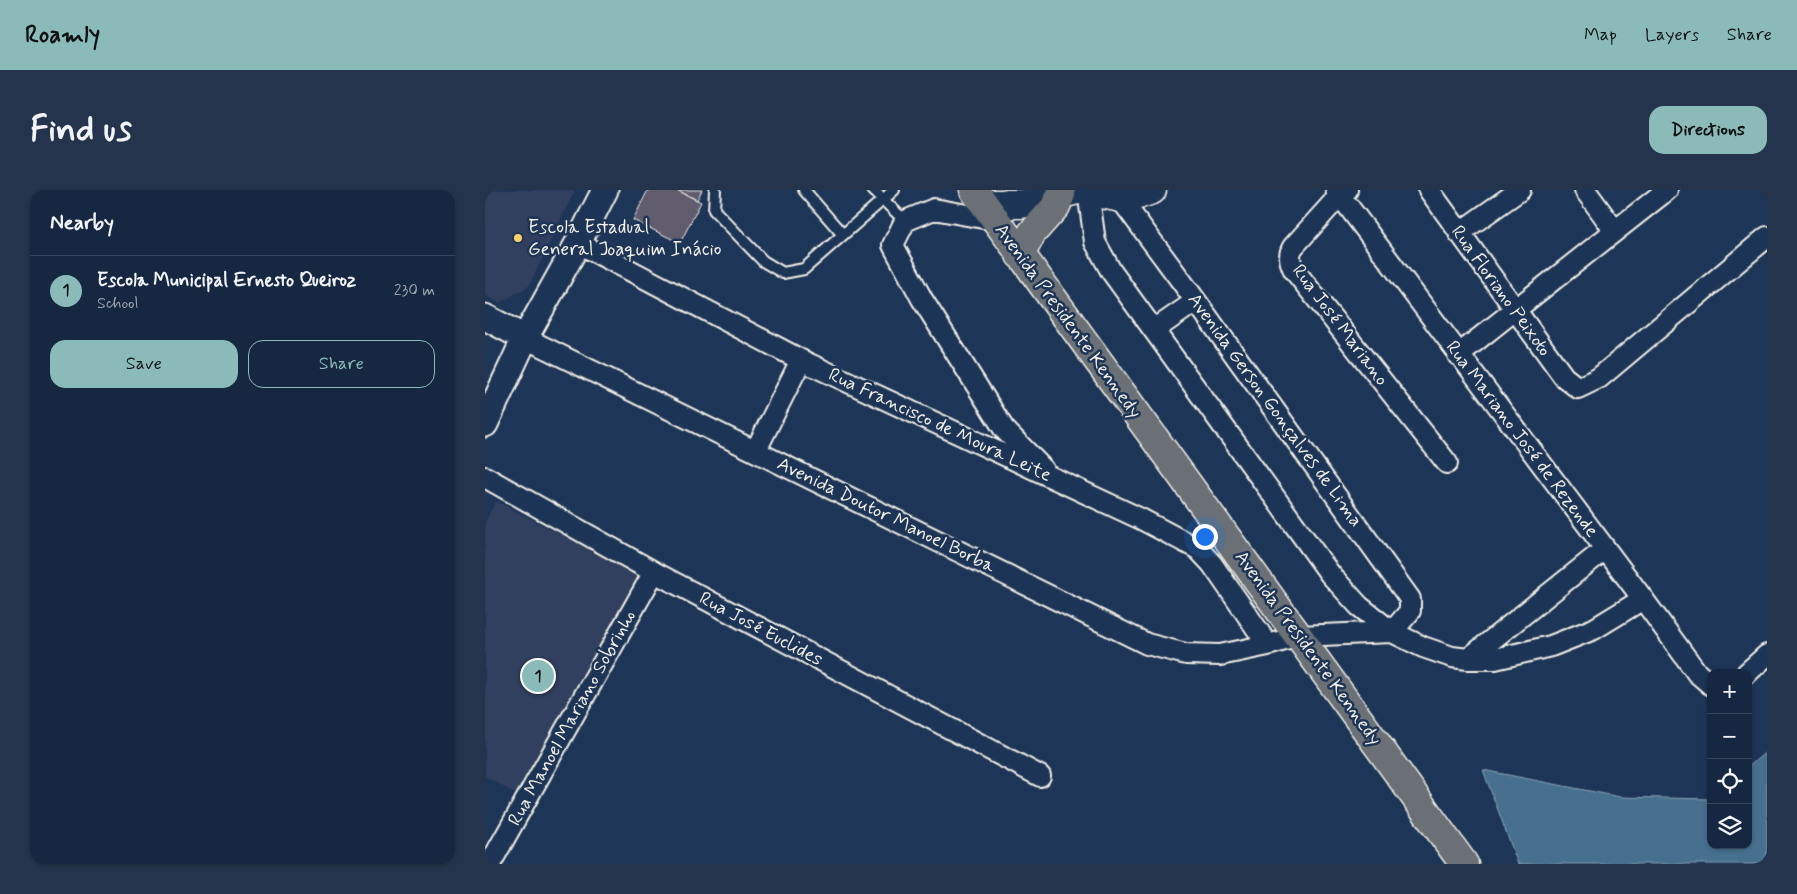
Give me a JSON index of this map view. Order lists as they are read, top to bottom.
{
  "streets": {
    "highway": ["Avenida Presidente Kennedy"],
    "street": [
      "Rua Floriano Peixoto",
      "Rua José Mariano",
      "Avenida Gerson Gonçalves de Lima",
      "Rua Francisco de Moura Leite",
      "Rua Mariano José de Rezende",
      "Avenida Doutor Manoel Borba",
      "Rua José Euclides",
      "Rua Manoel Mariano Sobrinho"
    ]
  },
  "crossings": [
    ["Avenida Presidente Kennedy", "Avenida Doutor Manoel Borba"],
    ["Rua José Mariano", "Rua Mariano José de Rezende"],
    ["Avenida Gerson Gonçalves de Lima", "Avenida Doutor Manoel Borba"],
    ["Rua Francisco de Moura Leite", "Avenida Doutor Manoel Borba"],
    ["Rua José Euclides", "Rua Manoel Mariano Sobrinho"]
  ],
  "places": ["Escola Estadual General Joaquim Inácio"],
  "page": {
    "header": "Roamly",
    "nav": ["Map", "Layers", "Share"],
    "buttons": [
      "Directions",
      ["Save", "Share"]
    ],
    "title": "Find us",
    "heading": "Nearby",
    "list": [
      {
        "mark": "1",
        "name": "Escola Municipal Ernesto Queiroz",
        "note": "School",
        "value": "230 m"
      }
    ],
    "pins": "1",
    "map_buttons": ["+", "−"]
  }
}
